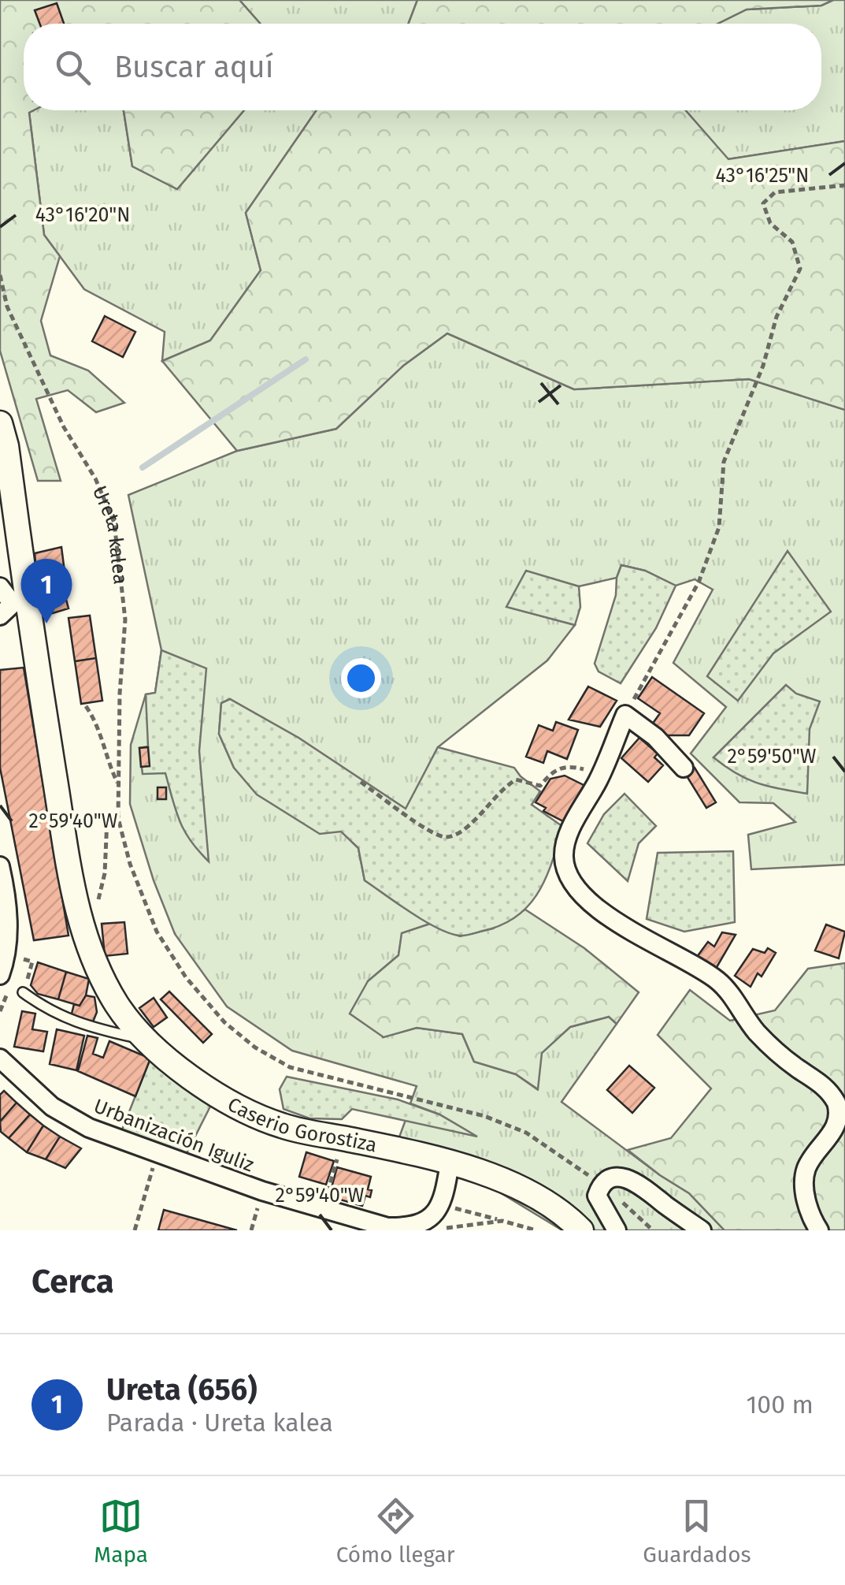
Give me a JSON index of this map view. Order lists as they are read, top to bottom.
{
  "streets": {
    "street": ["Caserio Gorostiza", "Urbanización Iguliz"],
    "path": ["Ureta kalea"]
  },
  "page": {
    "search": "Buscar aquí",
    "pins": "1",
    "heading": "Cerca",
    "list": [
      {
        "mark": "1",
        "name": "Ureta (656)",
        "note": "Parada · Ureta kalea",
        "value": "100 m"
      }
    ],
    "nav": ["Mapa", "Cómo llegar", "Guardados"]
  },
  "coordinates": [
    "43°16'25\"N",
    "43°16'20\"N",
    "2°59'50\"W",
    "2°59'40\"W"
  ]
}
